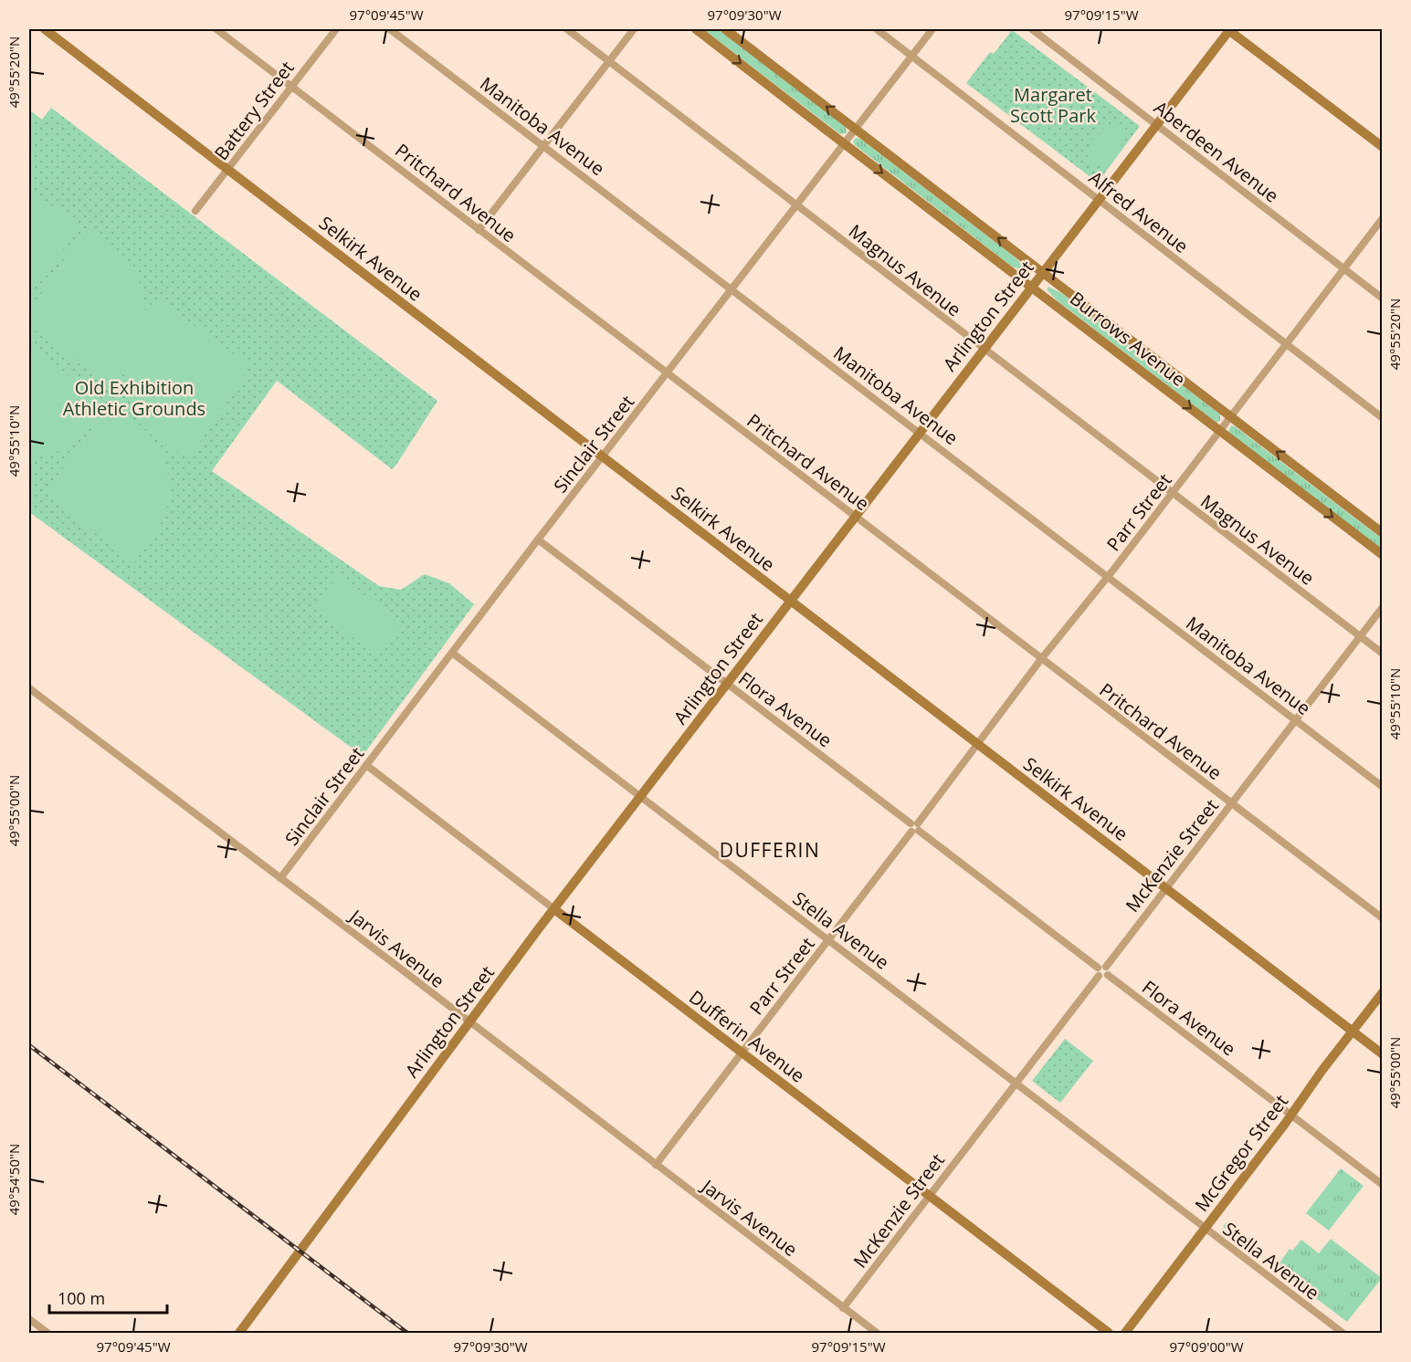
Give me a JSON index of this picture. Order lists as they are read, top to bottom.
{
  "streets": {
    "main road": [
      "Selkirk Avenue",
      "Arlington Street",
      "Burrows Avenue",
      "Dufferin Avenue",
      "McGregor Street"
    ],
    "street": [
      "Battery Street",
      "Manitoba Avenue",
      "Aberdeen Avenue",
      "Pritchard Avenue",
      "Alfred Avenue",
      "Magnus Avenue",
      "Sinclair Street",
      "Parr Street",
      "Flora Avenue",
      "McKenzie Street",
      "Stella Avenue",
      "Jarvis Avenue"
    ]
  },
  "crossings": [
    ["Battery Street", "Pritchard Avenue"],
    ["Battery Street", "Selkirk Avenue"],
    ["Manitoba Avenue", "Arlington Street"],
    ["Manitoba Avenue", "Sinclair Street"],
    ["Manitoba Avenue", "Parr Street"],
    ["Manitoba Avenue", "McKenzie Street"],
    ["Aberdeen Avenue", "Arlington Street"],
    ["Aberdeen Avenue", "Parr Street"],
    ["Pritchard Avenue", "Arlington Street"],
    ["Pritchard Avenue", "Sinclair Street"],
    ["Pritchard Avenue", "Parr Street"],
    ["Pritchard Avenue", "McKenzie Street"],
    ["Alfred Avenue", "Arlington Street"],
    ["Alfred Avenue", "Sinclair Street"],
    ["Alfred Avenue", "Parr Street"],
    ["Selkirk Avenue", "Arlington Street"],
    ["Selkirk Avenue", "Sinclair Street"],
    ["Selkirk Avenue", "Parr Street"],
    ["Selkirk Avenue", "McKenzie Street"],
    ["Selkirk Avenue", "McGregor Street"],
    ["Magnus Avenue", "Arlington Street"],
    ["Magnus Avenue", "Sinclair Street"],
    ["Magnus Avenue", "Parr Street"],
    ["Magnus Avenue", "McKenzie Street"],
    ["Arlington Street", "Burrows Avenue"],
    ["Arlington Street", "Flora Avenue"],
    ["Arlington Street", "Stella Avenue"],
    ["Arlington Street", "Dufferin Avenue"],
    ["Burrows Avenue", "Sinclair Street"],
    ["Burrows Avenue", "Parr Street"],
    ["Sinclair Street", "Flora Avenue"],
    ["Sinclair Street", "Stella Avenue"],
    ["Sinclair Street", "Jarvis Avenue"],
    ["Sinclair Street", "Dufferin Avenue"],
    ["Parr Street", "Flora Avenue"],
    ["Parr Street", "Stella Avenue"],
    ["Parr Street", "Jarvis Avenue"],
    ["Parr Street", "Dufferin Avenue"],
    ["Flora Avenue", "McKenzie Street"],
    ["Flora Avenue", "McGregor Street"],
    ["McKenzie Street", "Stella Avenue"],
    ["McKenzie Street", "Jarvis Avenue"],
    ["McKenzie Street", "Dufferin Avenue"],
    ["Stella Avenue", "McGregor Street"]
  ],
  "districts": ["DUFFERIN"],
  "parks": ["Margaret Scott Park", "Old Exhibition Athletic Grounds"],
  "scale_bar": "100 m",
  "coordinates": [
    "97°09'45\"W",
    "97°09'30\"W",
    "97°09'15\"W",
    "49°55'20\"N",
    "49°55'10\"N",
    "49°55'00\"N",
    "49°54'50\"N",
    "97°09'00\"W"
  ]
}
